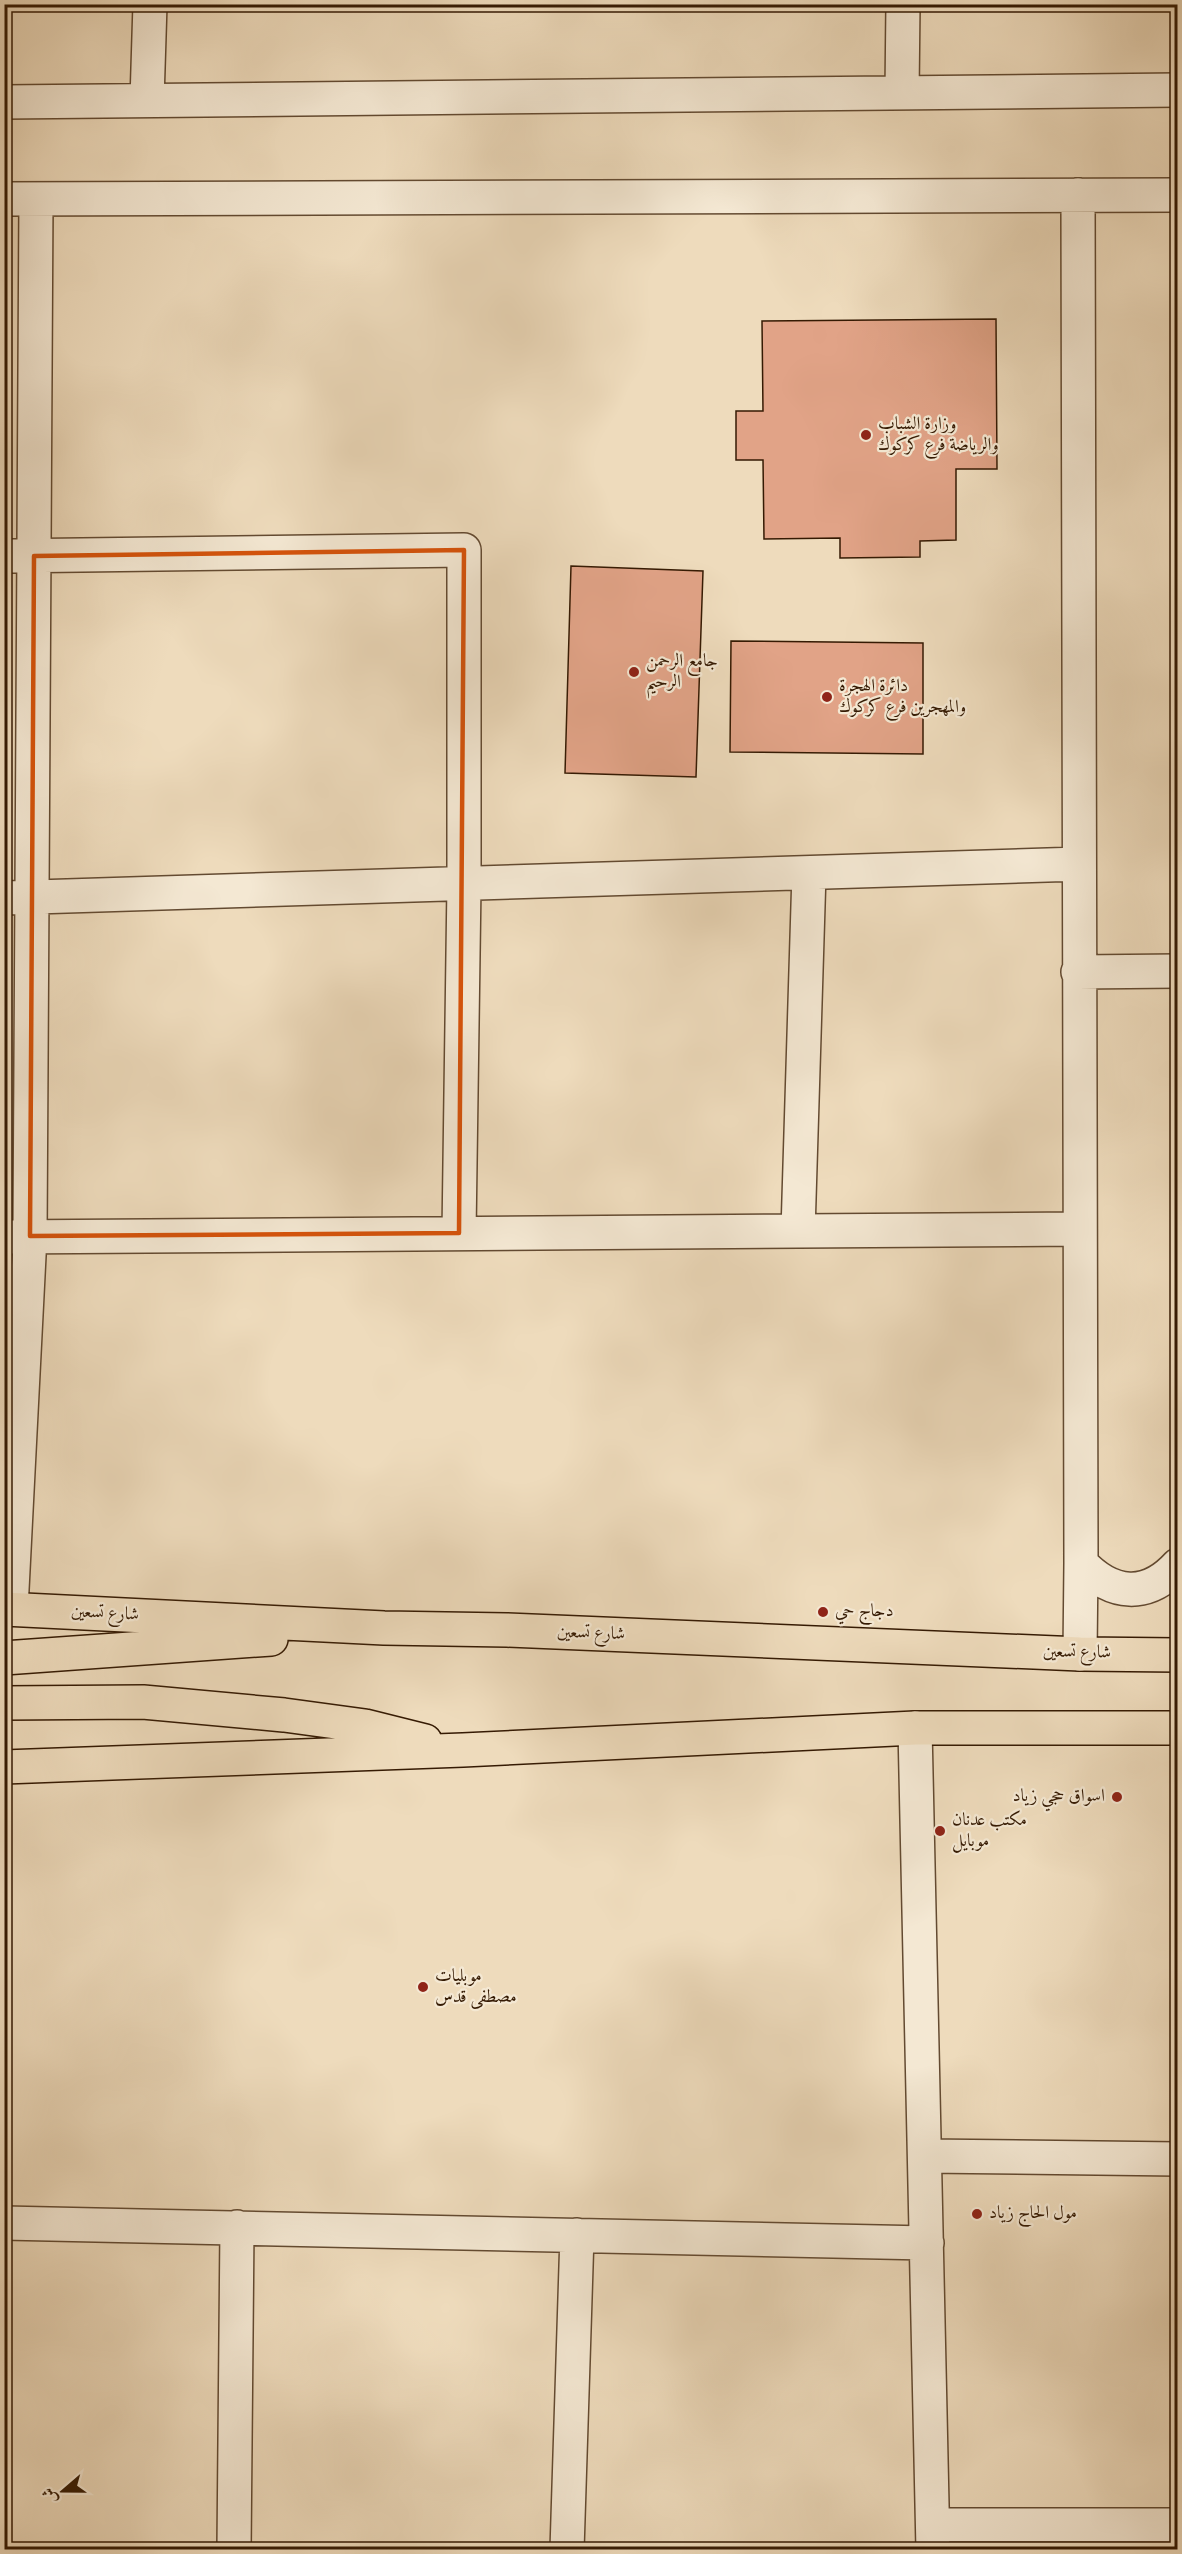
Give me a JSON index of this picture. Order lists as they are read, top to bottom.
{
  "streets": {
    "main road": ["شارع تسعين"]
  },
  "places": [
    "وزارة الشباب والرياضة فرع كركوك",
    "جامع الرحمن الرحيم",
    "دائرة الهجرة والمهجرين فرع كركوك",
    "دجاج حي",
    "اسواق حجي زياد",
    "مكتب عدنان موبايل",
    "موبليات مصطفى قدس",
    "مول الحاج زياد"
  ],
  "north": "left"
}
